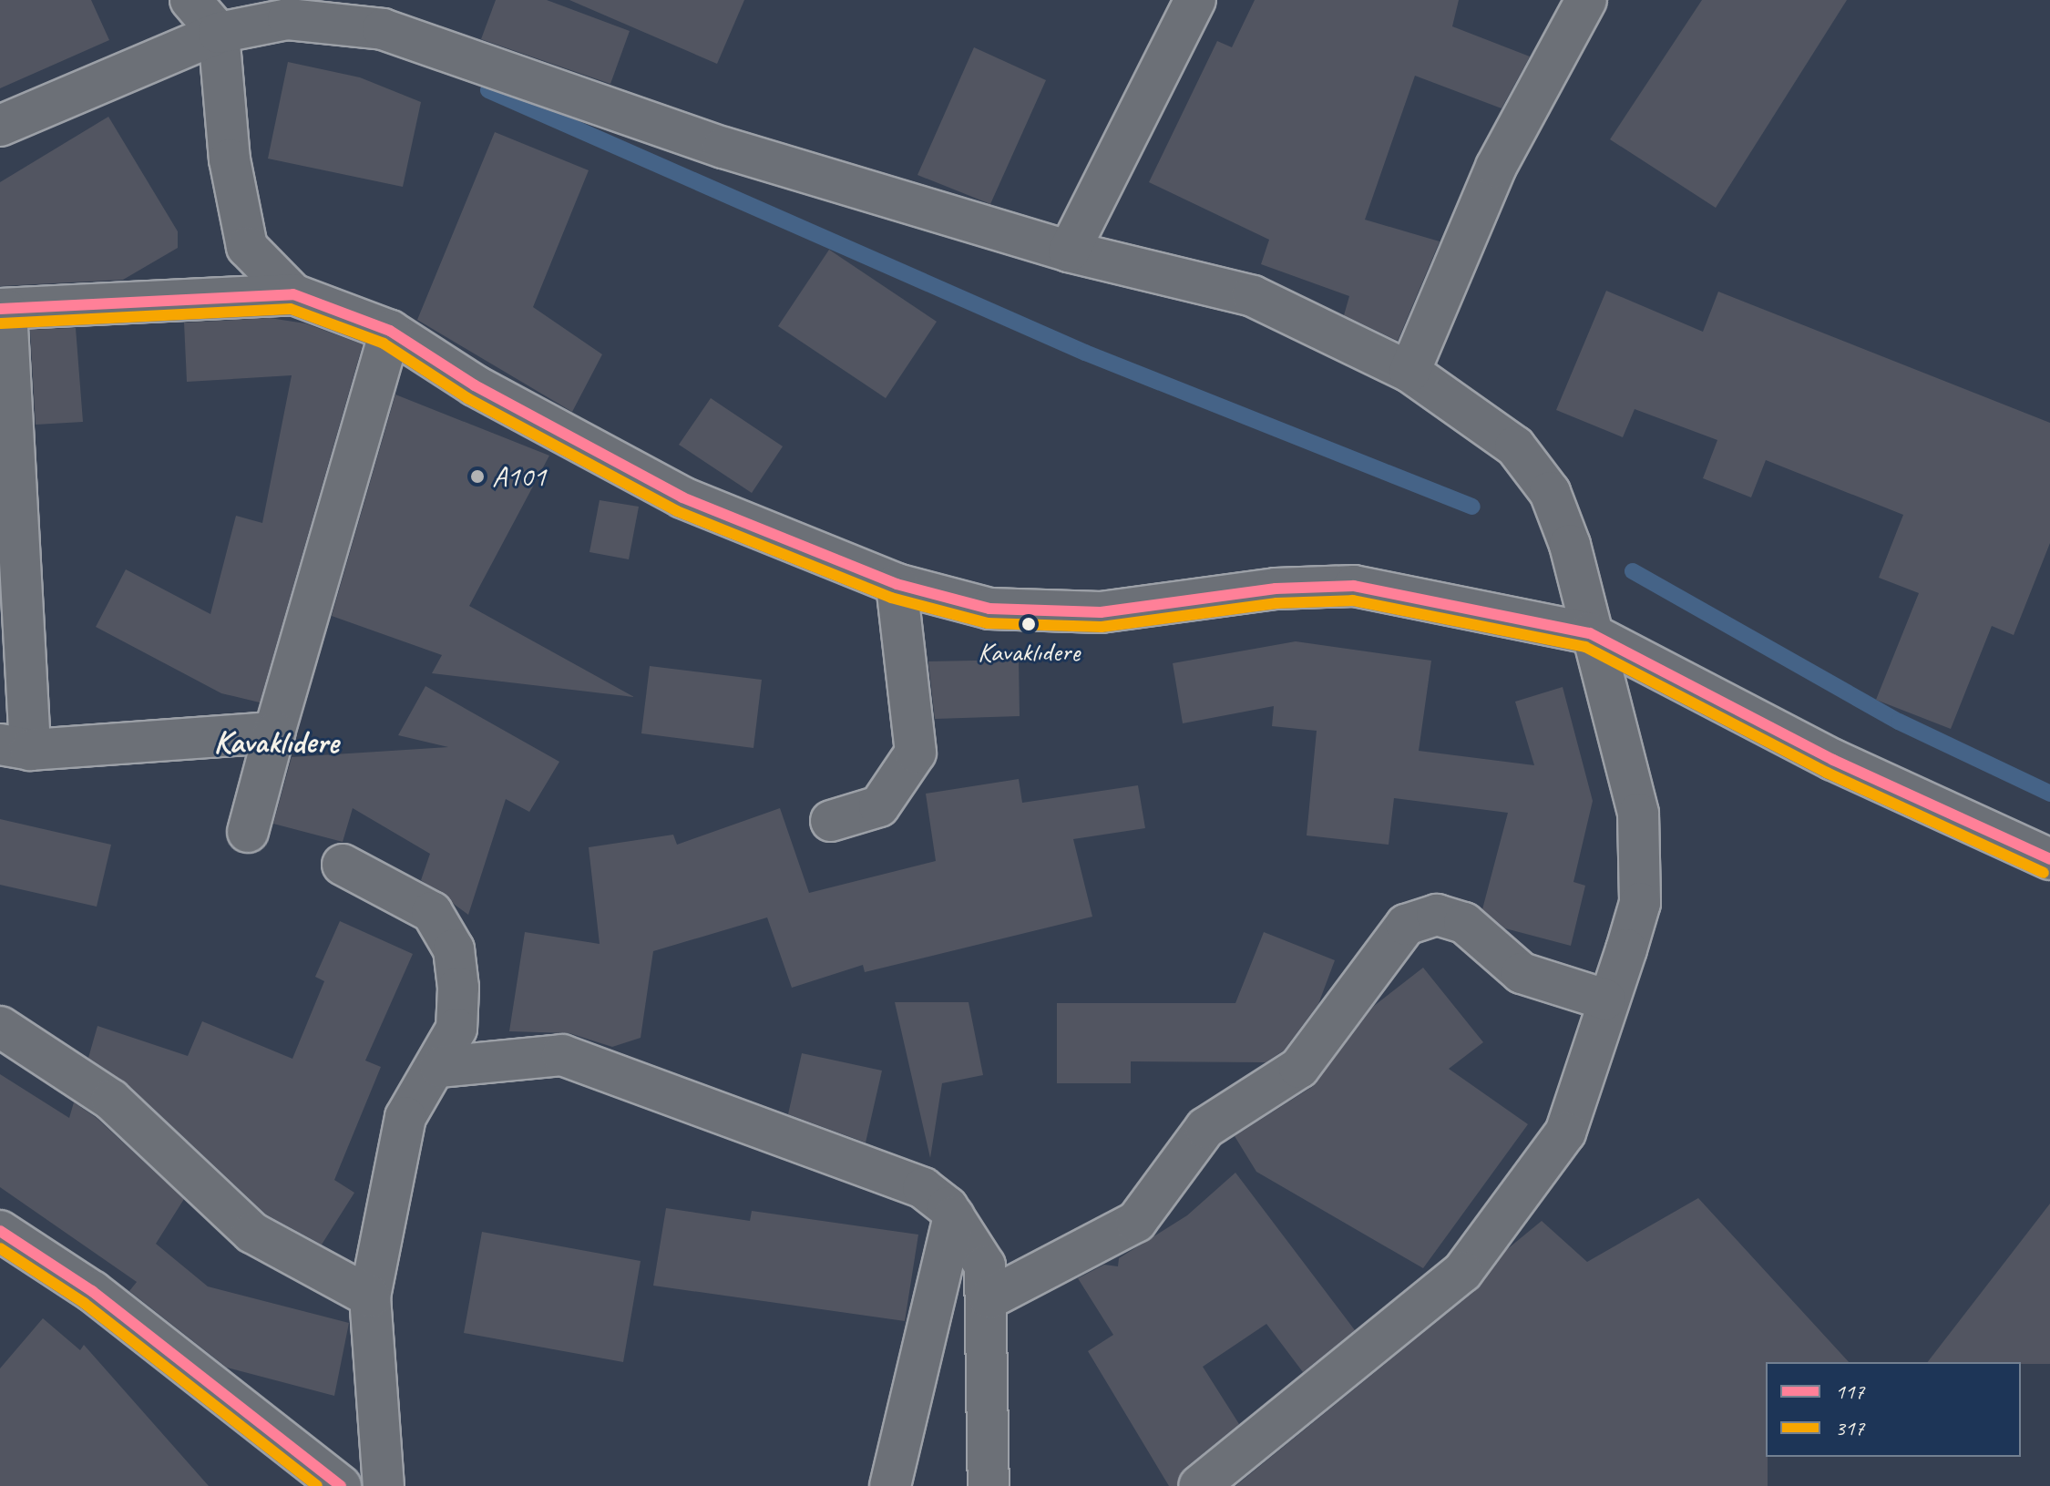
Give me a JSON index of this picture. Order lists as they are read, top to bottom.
{
  "districts": ["Kavaklıdere"],
  "places": ["A101", "Kavaklıdere"],
  "lines": ["transit line 117", "transit line 317"],
  "legend": ["117", "317"]
}
